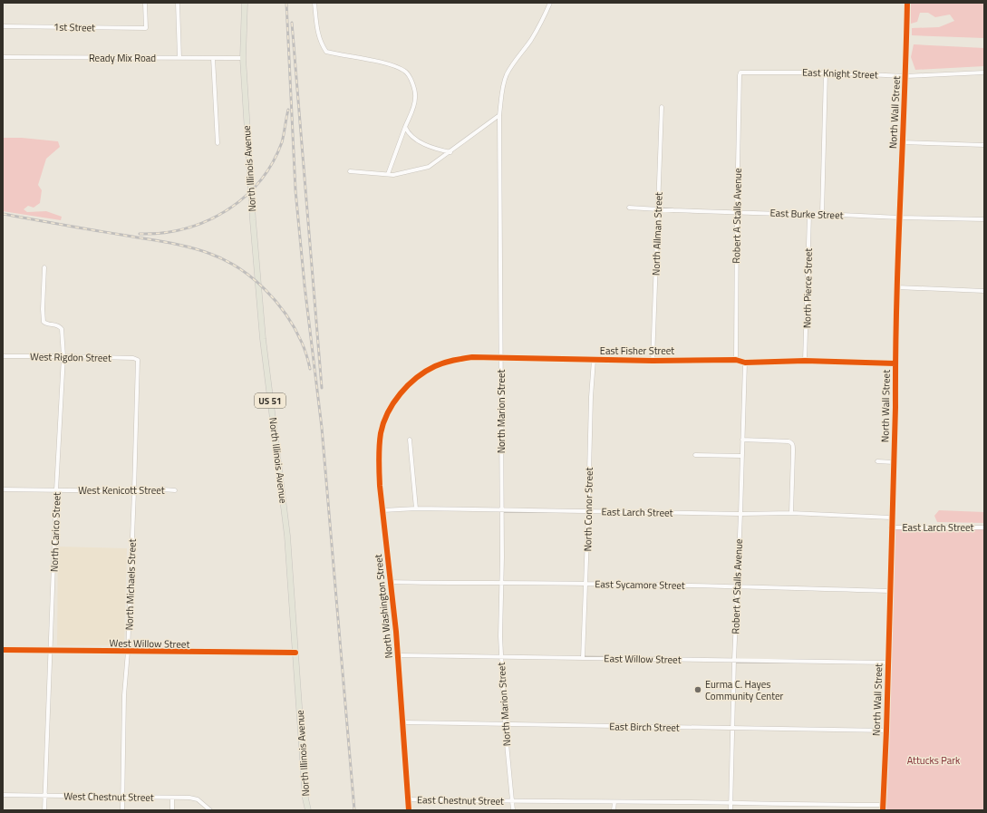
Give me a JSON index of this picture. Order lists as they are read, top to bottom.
{
  "streets": {
    "main road": ["North Illinois Avenue", "US 51"],
    "street": [
      "1st Street",
      "Ready Mix Road",
      "East Knight Street",
      "North Wall Street",
      "East Burke Street",
      "Robert A Stalls Avenue",
      "North Allman Street",
      "North Pierce Street",
      "East Fisher Street",
      "West Rigdon Street",
      "North Marion Street",
      "West Kenicott Street",
      "North Connor Street",
      "East Larch Street",
      "North Carico Street",
      "North Michaels Street",
      "East Sycamore Street",
      "North Washington Street",
      "West Willow Street",
      "East Willow Street",
      "East Birch Street",
      "West Chestnut Street",
      "East Chestnut Street"
    ]
  },
  "crossings": [
    ["Ready Mix Road", "North Illinois Avenue"],
    ["East Knight Street", "North Wall Street"],
    ["East Knight Street", "Robert A Stalls Avenue"],
    ["North Wall Street", "East Burke Street"],
    ["North Wall Street", "East Fisher Street"],
    ["North Wall Street", "East Larch Street"],
    ["North Wall Street", "East Sycamore Street"],
    ["North Wall Street", "East Willow Street"],
    ["North Wall Street", "East Birch Street"],
    ["North Wall Street", "East Chestnut Street"],
    ["North Illinois Avenue", "US 51"],
    ["North Illinois Avenue", "West Willow Street"],
    ["East Burke Street", "Robert A Stalls Avenue"],
    ["East Burke Street", "North Allman Street"],
    ["East Burke Street", "North Pierce Street"],
    ["Robert A Stalls Avenue", "East Fisher Street"],
    ["Robert A Stalls Avenue", "East Larch Street"],
    ["Robert A Stalls Avenue", "East Sycamore Street"],
    ["Robert A Stalls Avenue", "East Willow Street"],
    ["Robert A Stalls Avenue", "East Birch Street"],
    ["Robert A Stalls Avenue", "East Chestnut Street"],
    ["North Allman Street", "East Fisher Street"],
    ["North Pierce Street", "East Fisher Street"],
    ["East Fisher Street", "North Marion Street"],
    ["East Fisher Street", "North Connor Street"],
    ["East Fisher Street", "North Washington Street"],
    ["West Rigdon Street", "North Carico Street"],
    ["West Rigdon Street", "North Michaels Street"],
    ["North Marion Street", "East Larch Street"],
    ["North Marion Street", "East Sycamore Street"],
    ["North Marion Street", "East Willow Street"],
    ["North Marion Street", "East Birch Street"],
    ["North Marion Street", "East Chestnut Street"],
    ["West Kenicott Street", "North Carico Street"],
    ["West Kenicott Street", "North Michaels Street"],
    ["North Connor Street", "East Larch Street"],
    ["North Connor Street", "East Sycamore Street"],
    ["North Connor Street", "East Willow Street"],
    ["East Larch Street", "North Washington Street"],
    ["North Carico Street", "West Willow Street"],
    ["North Carico Street", "West Chestnut Street"],
    ["North Michaels Street", "West Willow Street"],
    ["North Michaels Street", "West Chestnut Street"],
    ["East Sycamore Street", "North Washington Street"],
    ["North Washington Street", "East Willow Street"],
    ["North Washington Street", "East Birch Street"],
    ["North Washington Street", "East Chestnut Street"]
  ],
  "parks": ["Attucks Park"],
  "places": ["Eurma C. Hayes Community Center"]
}
